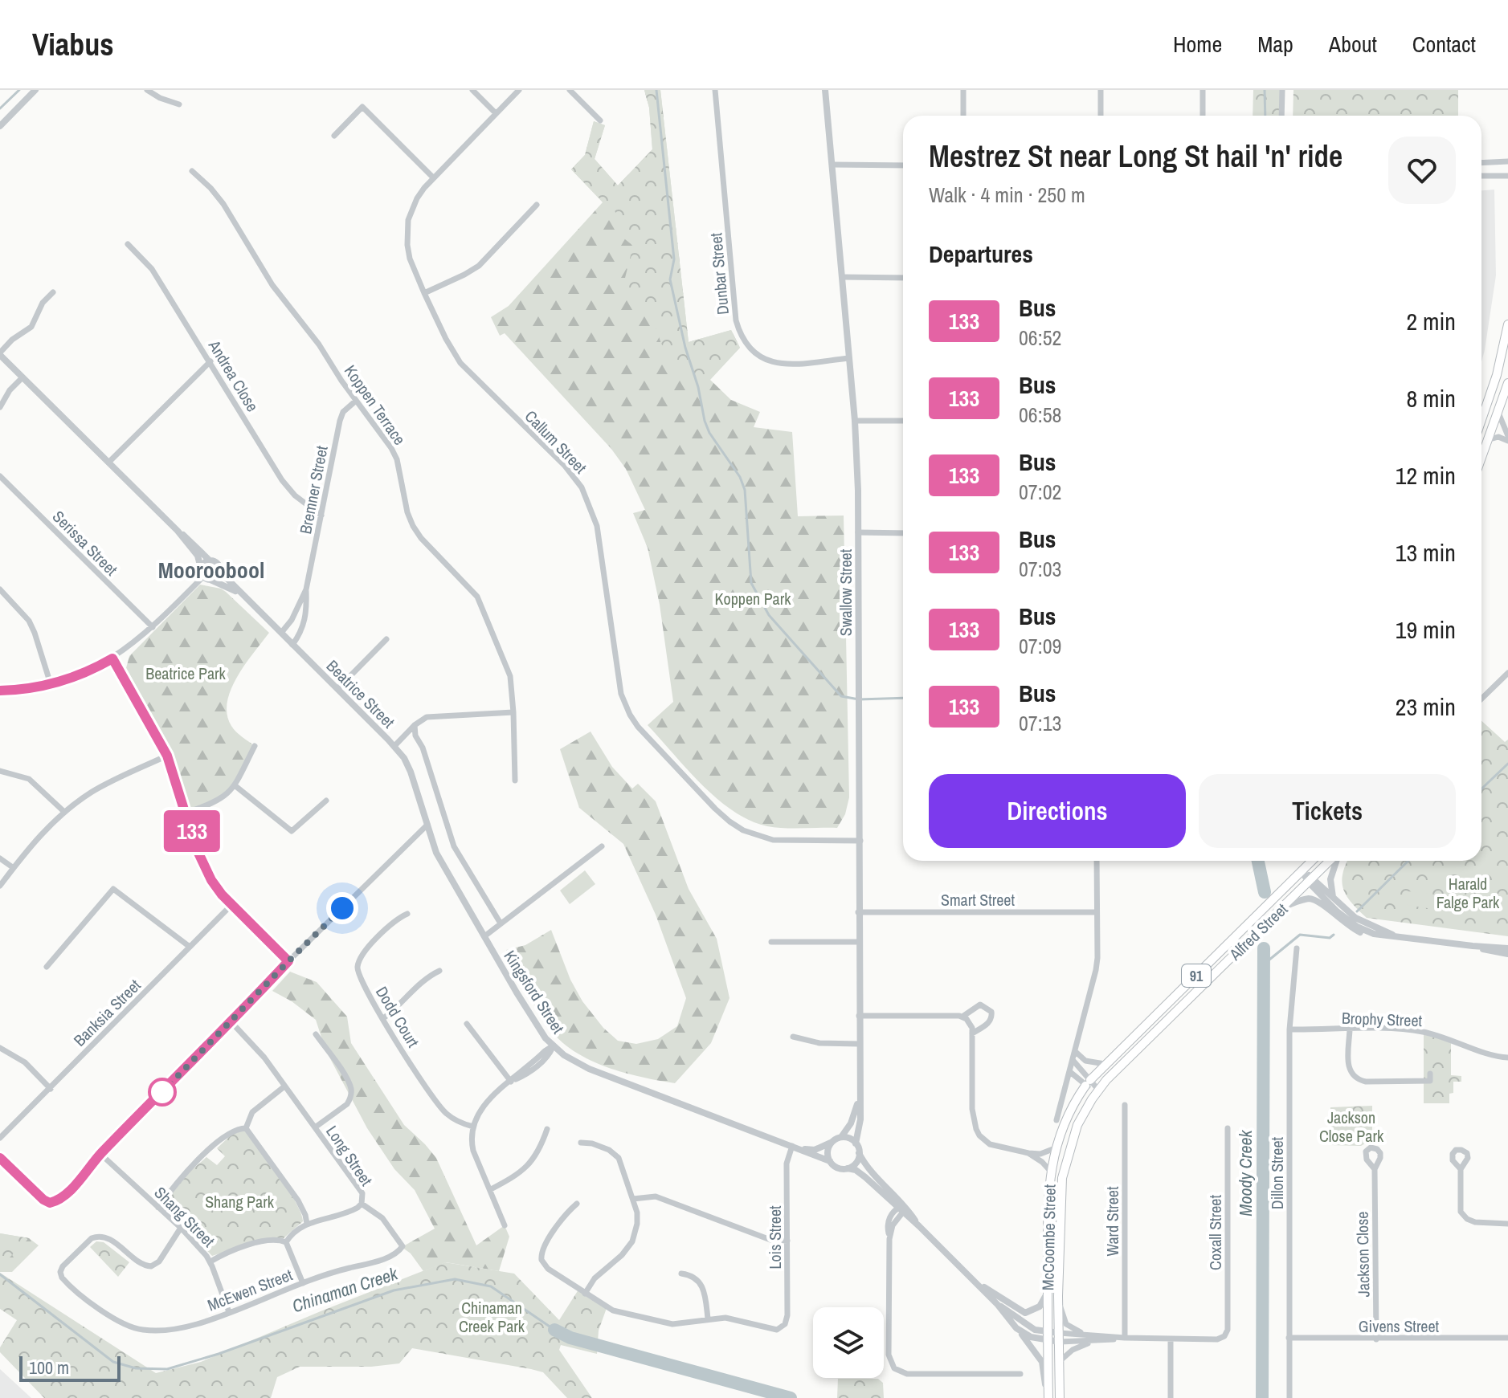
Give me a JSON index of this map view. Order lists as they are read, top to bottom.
{
  "streets": {
    "main road": ["Alfred Street", "91", "McCoombe Street"],
    "street": [
      "Dunbar Street",
      "Andrea Close",
      "Koppen Terrace",
      "Callum Street",
      "Bremner Street",
      "Serissa Street",
      "Swallow Street",
      "Beatrice Street",
      "Smart Street",
      "Kingsford Street",
      "Banksia Street",
      "Dodd Court",
      "Brophy Street",
      "Long Street",
      "Dillon Street",
      "Shang Street",
      "Ward Street",
      "Coxall Street",
      "Lois Street",
      "Jackson Close",
      "McEwen Street",
      "Givens Street"
    ]
  },
  "crossings": [
    ["Dunbar Street", "Swallow Street"],
    ["Andrea Close", "Bremner Street"],
    ["Koppen Terrace", "Bremner Street"],
    ["Callum Street", "Swallow Street"],
    ["Bremner Street", "Beatrice Street"],
    ["Swallow Street", "Smart Street"],
    ["Swallow Street", "Kingsford Street"],
    ["Beatrice Street", "Kingsford Street"],
    ["Alfred Street", "McCoombe Street"],
    ["Kingsford Street", "Lois Street"],
    ["Brophy Street", "Dillon Street"],
    ["Long Street", "McEwen Street"],
    ["Dillon Street", "Givens Street"],
    ["Shang Street", "McEwen Street"],
    ["Jackson Close", "Givens Street"]
  ],
  "districts": ["Mooroobool"],
  "water": ["Moody Creek", "Chinaman Creek"],
  "parks": [
    "Koppen Park",
    "Beatrice Park",
    "Harald Falge Park",
    "Jackson Close Park",
    "Shang Park",
    "Chinaman Creek Park"
  ],
  "lines": ["bus line 133"],
  "scale_bar": "100 m",
  "page": {
    "header": "Viabus",
    "nav": [
      "Home",
      "Map",
      "About",
      "Contact"
    ],
    "on_map": "133",
    "heading": [
      ["Mestrez St near Long St hail 'n' ride", "Walk · 4 min · 250 m"],
      "Departures"
    ],
    "list": [
      {
        "mark": "133",
        "name": "Bus",
        "note": "06:52",
        "value": "2 min"
      },
      {
        "mark": "133",
        "name": "Bus",
        "note": "06:58",
        "value": "8 min"
      },
      {
        "mark": "133",
        "name": "Bus",
        "note": "07:02",
        "value": "12 min"
      },
      {
        "mark": "133",
        "name": "Bus",
        "note": "07:03",
        "value": "13 min"
      },
      {
        "mark": "133",
        "name": "Bus",
        "note": "07:09",
        "value": "19 min"
      },
      {
        "mark": "133",
        "name": "Bus",
        "note": "07:13",
        "value": "23 min"
      }
    ],
    "buttons": ["Directions", "Tickets"],
    "scale": "100 m"
  }
}
